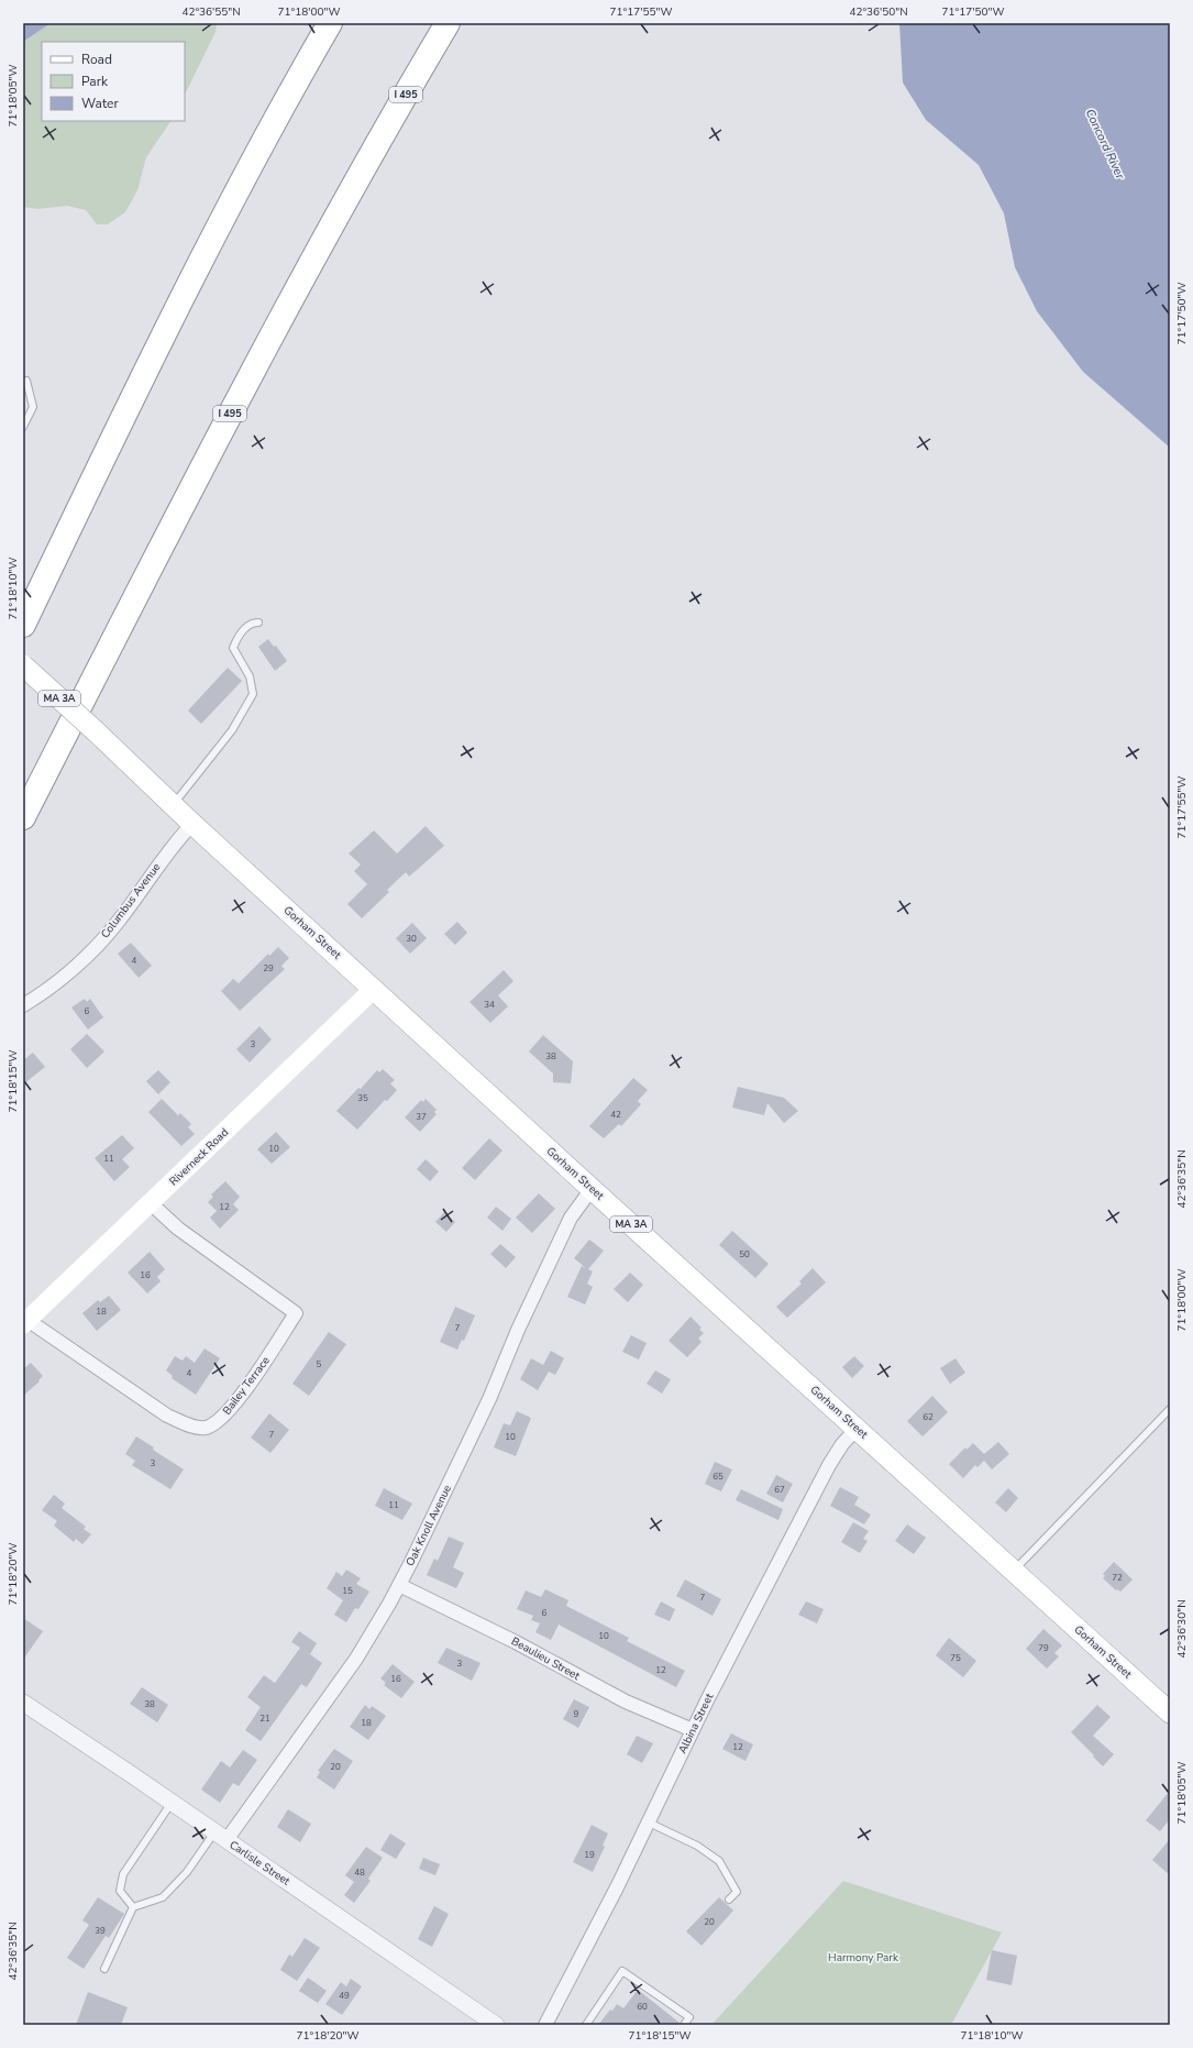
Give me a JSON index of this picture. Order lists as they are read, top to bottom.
{
  "streets": {
    "highway": ["I 495"],
    "main road": ["MA 3A", "Gorham Street", "Riverneck Road"],
    "street": [
      "Columbus Avenue",
      "Bailey Terrace",
      "Oak Knoll Avenue",
      "Beaulieu Street",
      "Albina Street",
      "Carlisle Street"
    ]
  },
  "crossings": [
    ["Columbus Avenue", "Gorham Street"],
    ["Gorham Street", "Riverneck Road"],
    ["Gorham Street", "Oak Knoll Avenue"],
    ["Gorham Street", "Albina Street"],
    ["Riverneck Road", "Bailey Terrace"],
    ["Oak Knoll Avenue", "Beaulieu Street"],
    ["Oak Knoll Avenue", "Carlisle Street"],
    ["Beaulieu Street", "Albina Street"]
  ],
  "water": ["Concord River"],
  "parks": ["Harmony Park"],
  "house_numbers": [
    "30",
    "4",
    "29",
    "34",
    "6",
    "3",
    "38",
    "35",
    "42",
    "37",
    "10",
    "11",
    "12",
    "50",
    "16",
    "18",
    "7",
    "5",
    "4",
    "62",
    "7",
    "10",
    "3",
    "65",
    "67",
    "11",
    "72",
    "15",
    "7",
    "6",
    "10",
    "79",
    "75",
    "3",
    "12",
    "16",
    "38",
    "9",
    "21",
    "18",
    "12",
    "20",
    "19",
    "48",
    "20",
    "39",
    "49",
    "60"
  ],
  "legend": ["Road", "Park", "Water"],
  "coordinates": [
    "42°36'55\"N",
    "71°18'00\"W",
    "71°17'55\"W",
    "42°36'50\"N",
    "71°17'50\"W",
    "71°18'05\"W",
    "71°18'10\"W",
    "71°18'15\"W",
    "42°36'35\"N",
    "71°18'20\"W",
    "42°36'30\"N"
  ]
}
